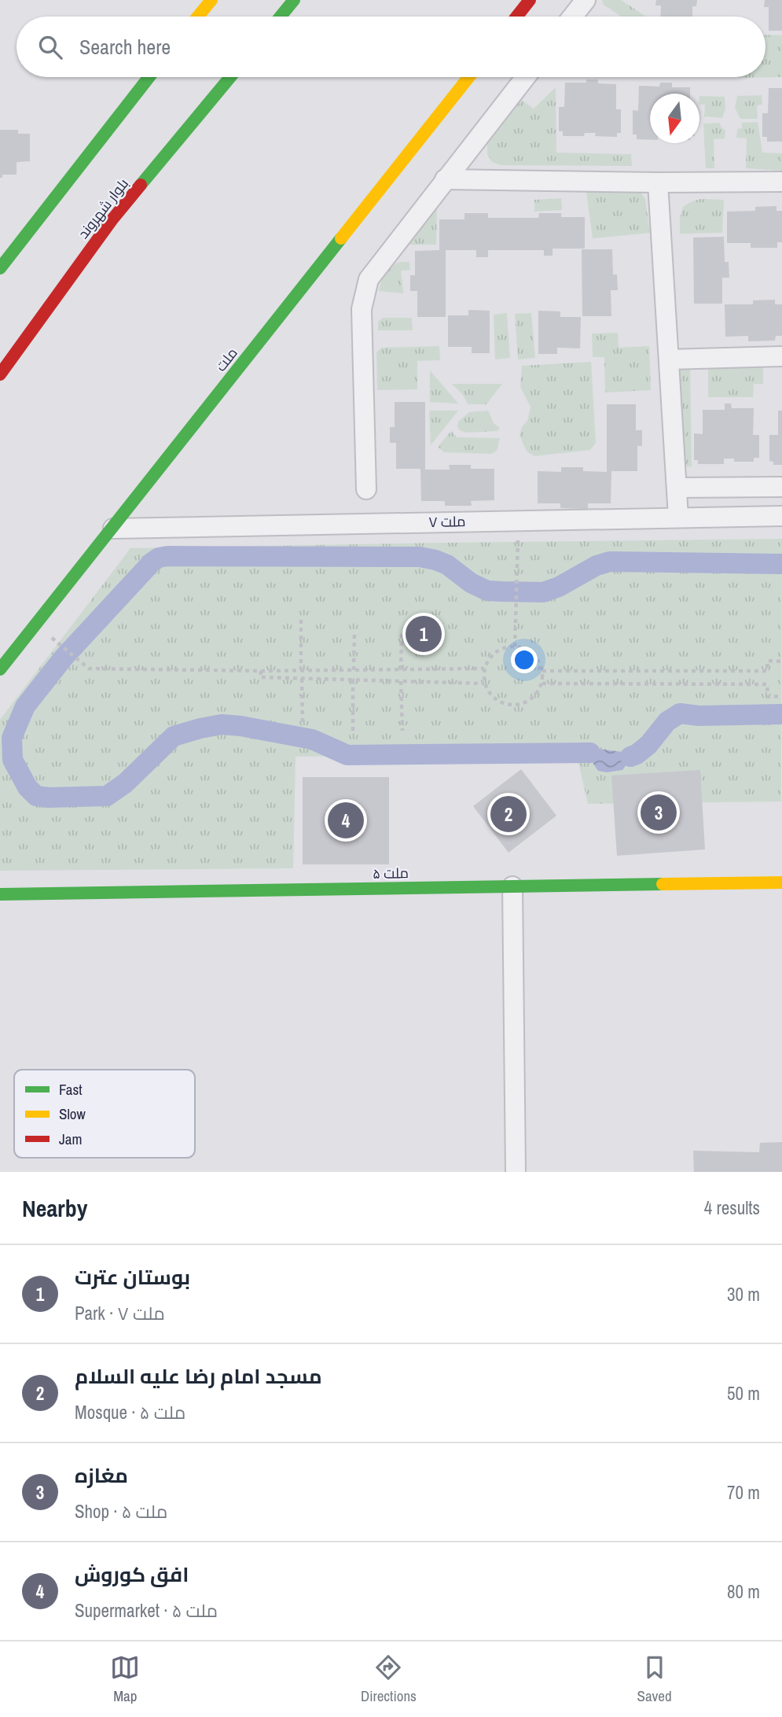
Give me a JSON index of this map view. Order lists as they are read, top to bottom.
{
  "streets": {
    "street": [
      "بلوار شهروند",
      "ملت",
      "ملت ۷",
      "ملت ۵"
    ]
  },
  "crossings": [
    ["ملت", "ملت ۷"]
  ],
  "legend": ["Fast", "Slow", "Jam"],
  "north": "bottom",
  "page": {
    "search": "Search here",
    "pins": [
      "1",
      "3",
      "2",
      "4"
    ],
    "heading": ["Nearby", "4 results"],
    "list": [
      {
        "mark": "1",
        "name": "بوستان عترت",
        "note": "Park · ملت ۷",
        "value": "30 m"
      },
      {
        "mark": "2",
        "name": "مسجد امام رضا علیه السلام",
        "note": "Mosque · ملت ۵",
        "value": "50 m"
      },
      {
        "mark": "3",
        "name": "مغازه",
        "note": "Shop · ملت ۵",
        "value": "70 m"
      },
      {
        "mark": "4",
        "name": "افق کوروش",
        "note": "Supermarket · ملت ۵",
        "value": "80 m"
      }
    ],
    "nav": ["Map", "Directions", "Saved"]
  }
}
